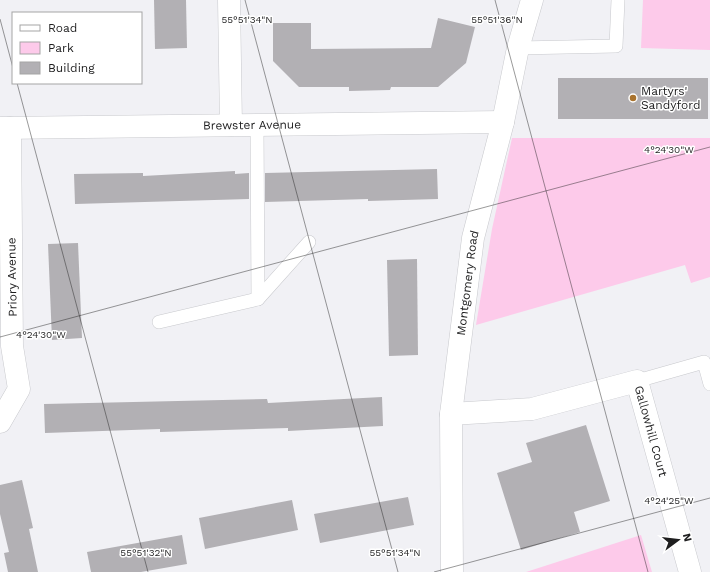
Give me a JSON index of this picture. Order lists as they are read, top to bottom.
{
  "streets": {
    "street": [
      "Brewster Avenue",
      "Priory Avenue",
      "Montgomery Road",
      "Gallowhill Court"
    ]
  },
  "crossings": [
    ["Brewster Avenue", "Priory Avenue"],
    ["Brewster Avenue", "Montgomery Road"],
    ["Montgomery Road", "Gallowhill Court"]
  ],
  "places": ["Martyrs' Sandyford"],
  "legend": ["Road", "Park", "Building"],
  "north": "right",
  "coordinates": [
    "55°51'34\"N",
    "55°51'36\"N",
    "4°24'30\"W",
    "4°24'25\"W",
    "55°51'32\"N"
  ]
}
